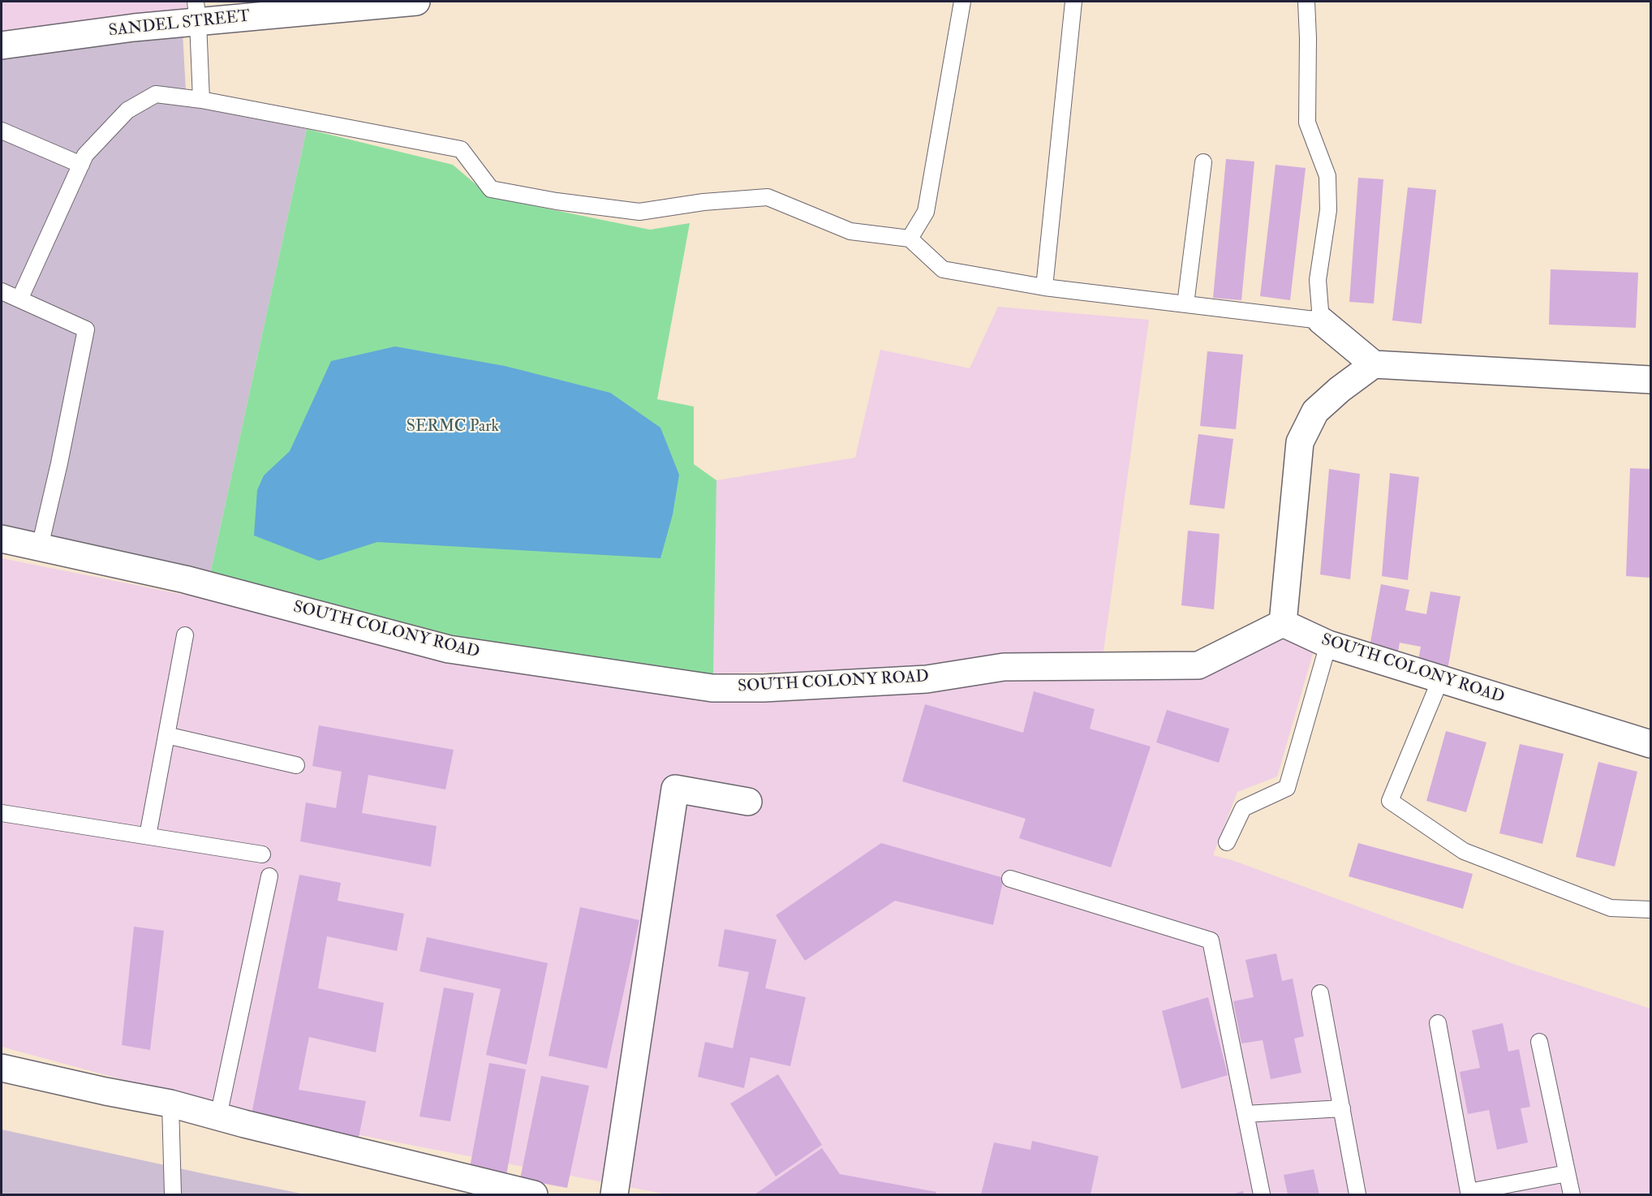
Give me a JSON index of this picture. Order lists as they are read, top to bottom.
{
  "streets": {
    "street": ["SANDEL STREET", "SOUTH COLONY ROAD"]
  },
  "parks": ["SERMC Park"]
}
